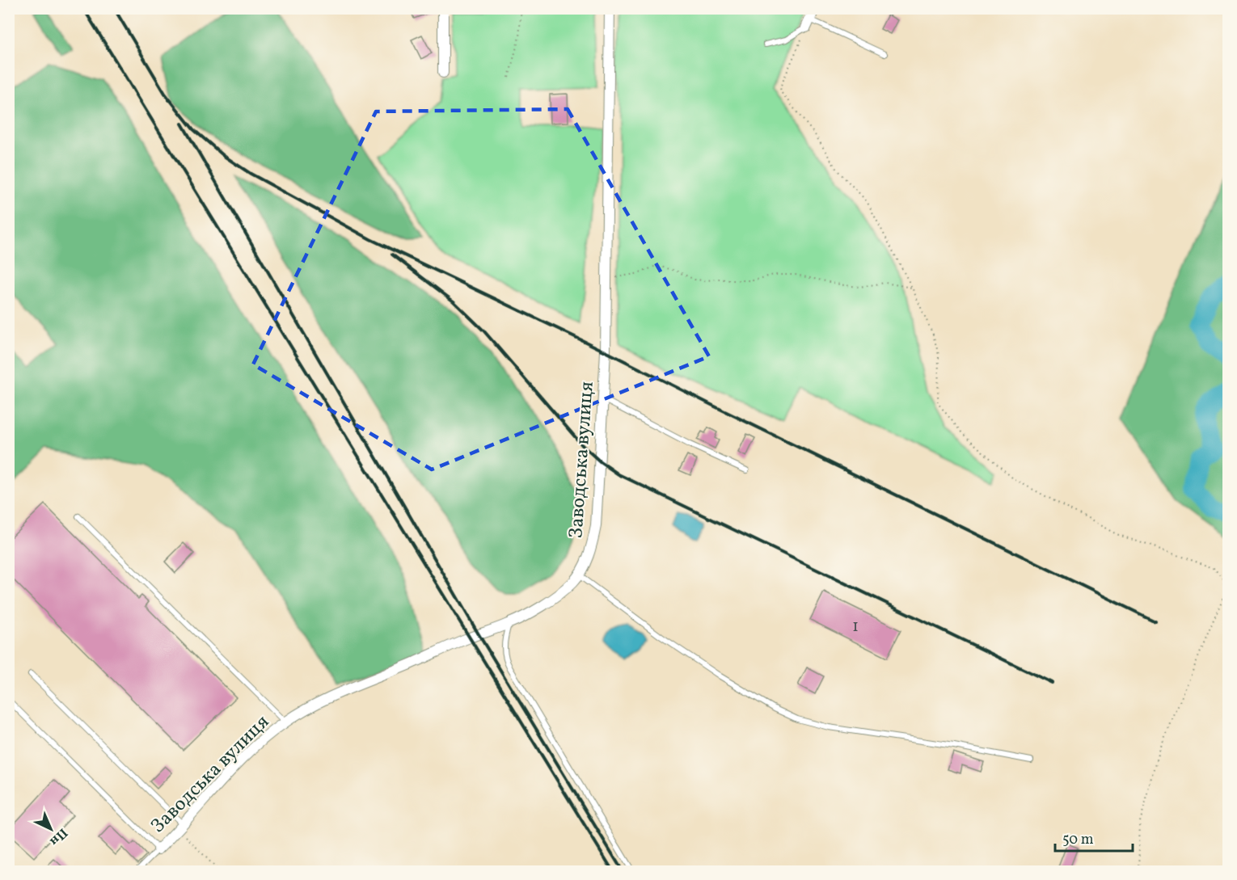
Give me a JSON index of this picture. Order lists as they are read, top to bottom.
{
  "streets": {
    "street": ["Заводська вулиця"]
  },
  "house_numbers": ["1"],
  "scale_bar": "50 m",
  "north": "bottom right"
}
